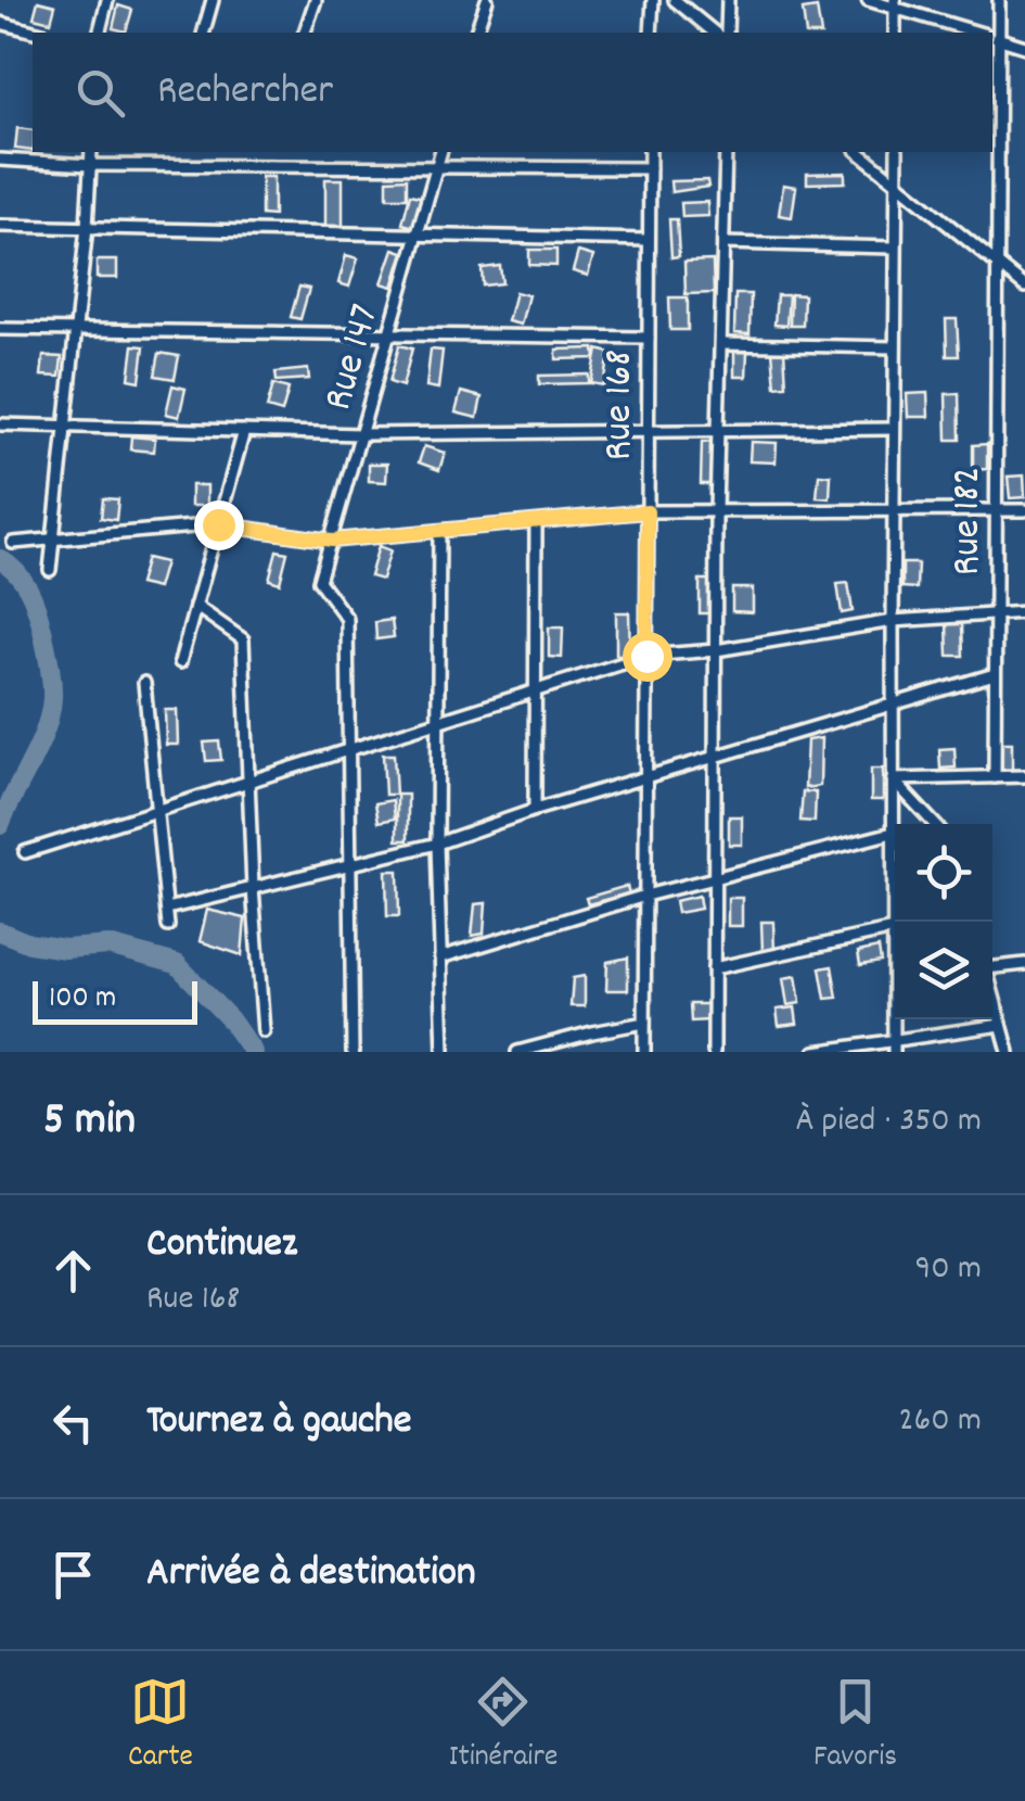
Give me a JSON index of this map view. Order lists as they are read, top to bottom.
{
  "streets": {
    "street": ["Rue 147", "Rue 168", "Rue 182"]
  },
  "scale_bar": "100 m",
  "page": {
    "search": "Rechercher",
    "scale": "100 m",
    "heading": ["5 min", "À pied · 350 m"],
    "list": [
      ["Continuez", "Rue 168", "90 m"],
      ["Tournez à gauche", "260 m"],
      "Arrivée à destination"
    ],
    "nav": ["Carte", "Itinéraire", "Favoris"]
  }
}
